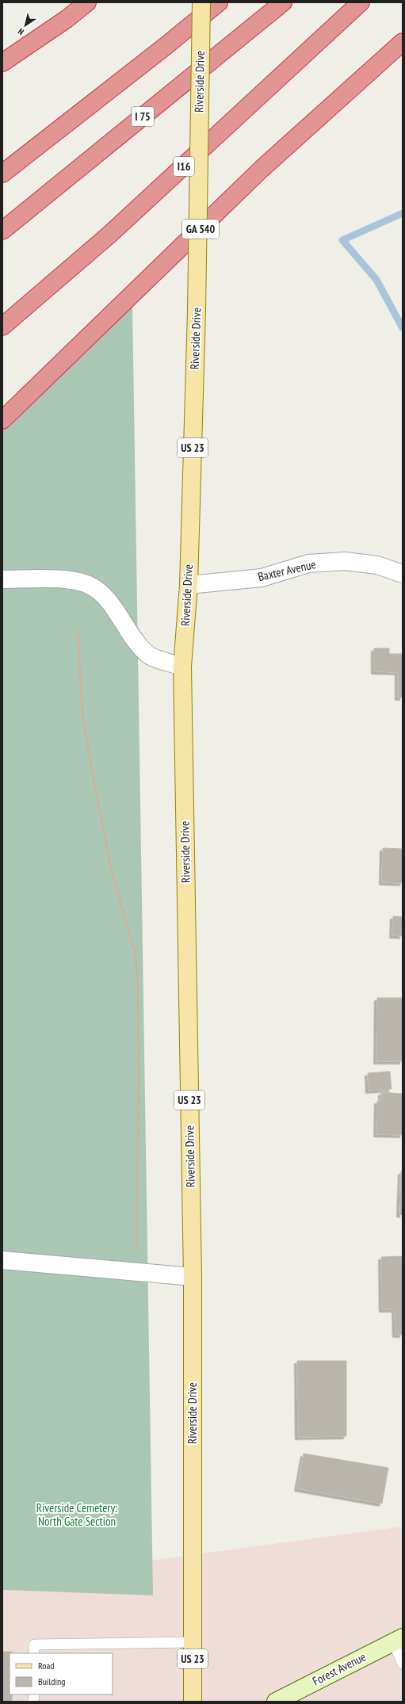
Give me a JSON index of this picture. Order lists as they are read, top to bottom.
{
  "streets": {
    "highway": ["I 75", "I16", "GA 540"],
    "main road": ["Riverside Drive", "US 23"],
    "street": ["Baxter Avenue", "Forest Avenue"]
  },
  "crossings": [
    ["Riverside Drive", "Baxter Avenue"]
  ],
  "parks": ["Riverside Cemetery: North Gate Section"],
  "legend": ["Road", "Building"],
  "north": "bottom left"
}
